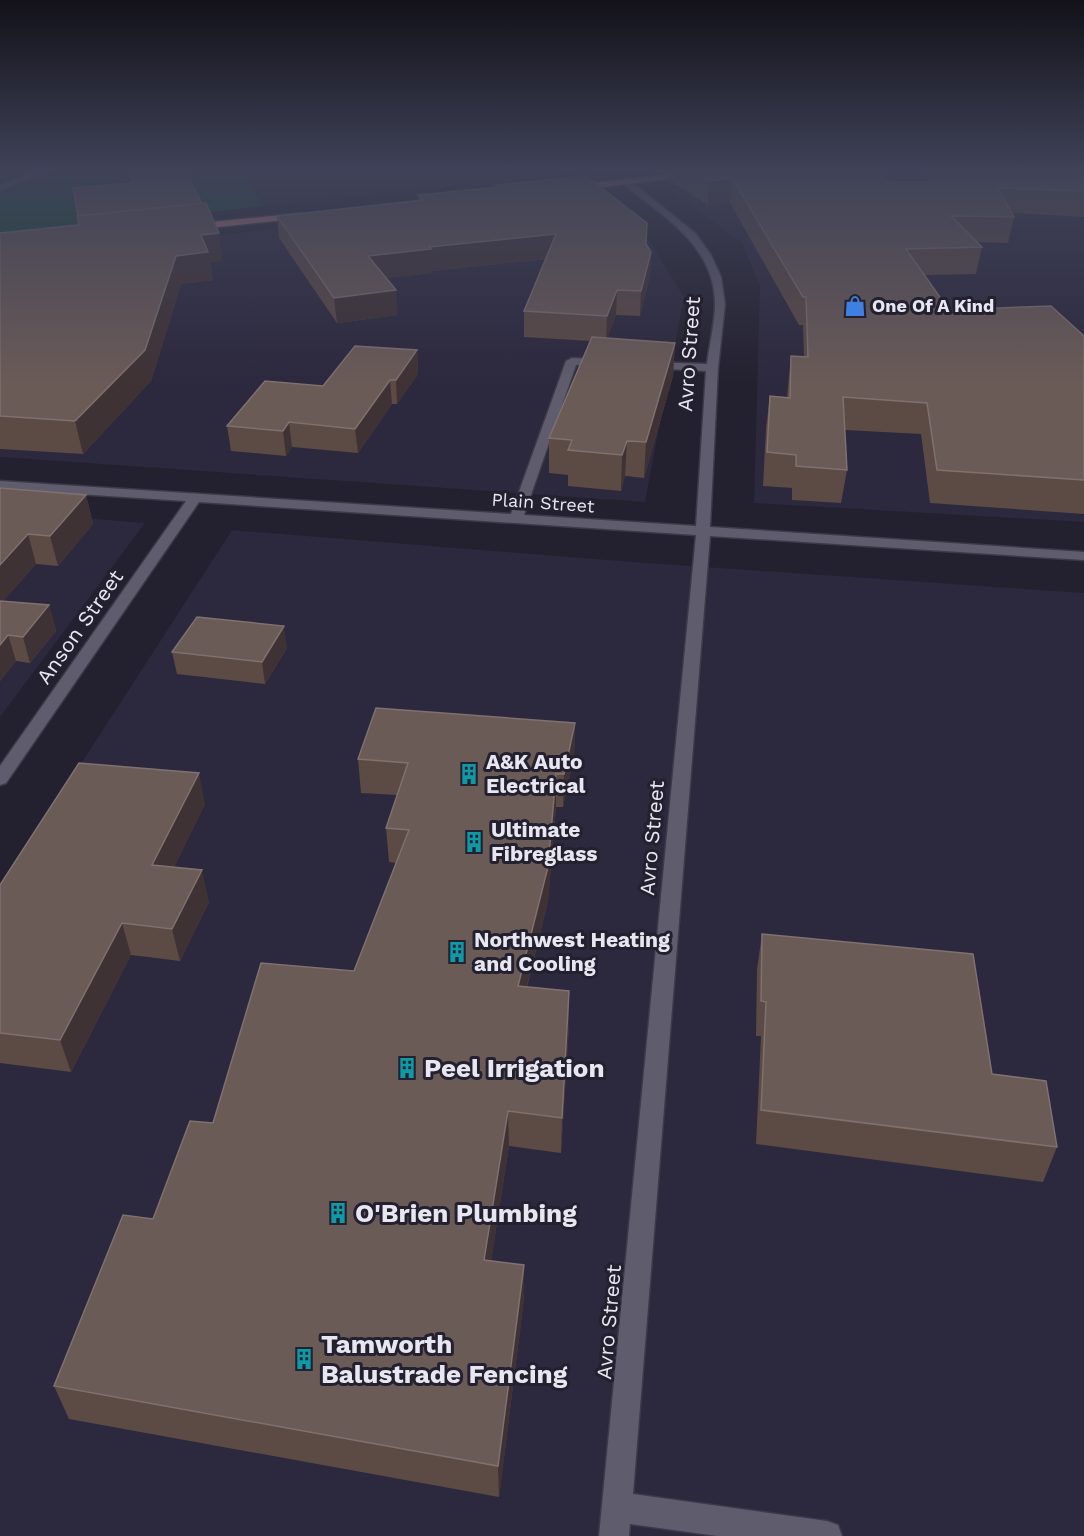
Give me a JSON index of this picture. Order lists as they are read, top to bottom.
{
  "streets": {
    "street": ["Avro Street", "Plain Street", "Anson Street"]
  },
  "crossings": [
    ["Avro Street", "Plain Street"],
    ["Plain Street", "Anson Street"]
  ],
  "places": {
    "shop": ["One Of A Kind"],
    "building": [
      "A&K Auto Electrical",
      "Ultimate Fibreglass",
      "Northwest Heating and Cooling",
      "Peel Irrigation",
      "O'Brien Plumbing",
      "Tamworth Balustrade Fencing"
    ]
  }
}
